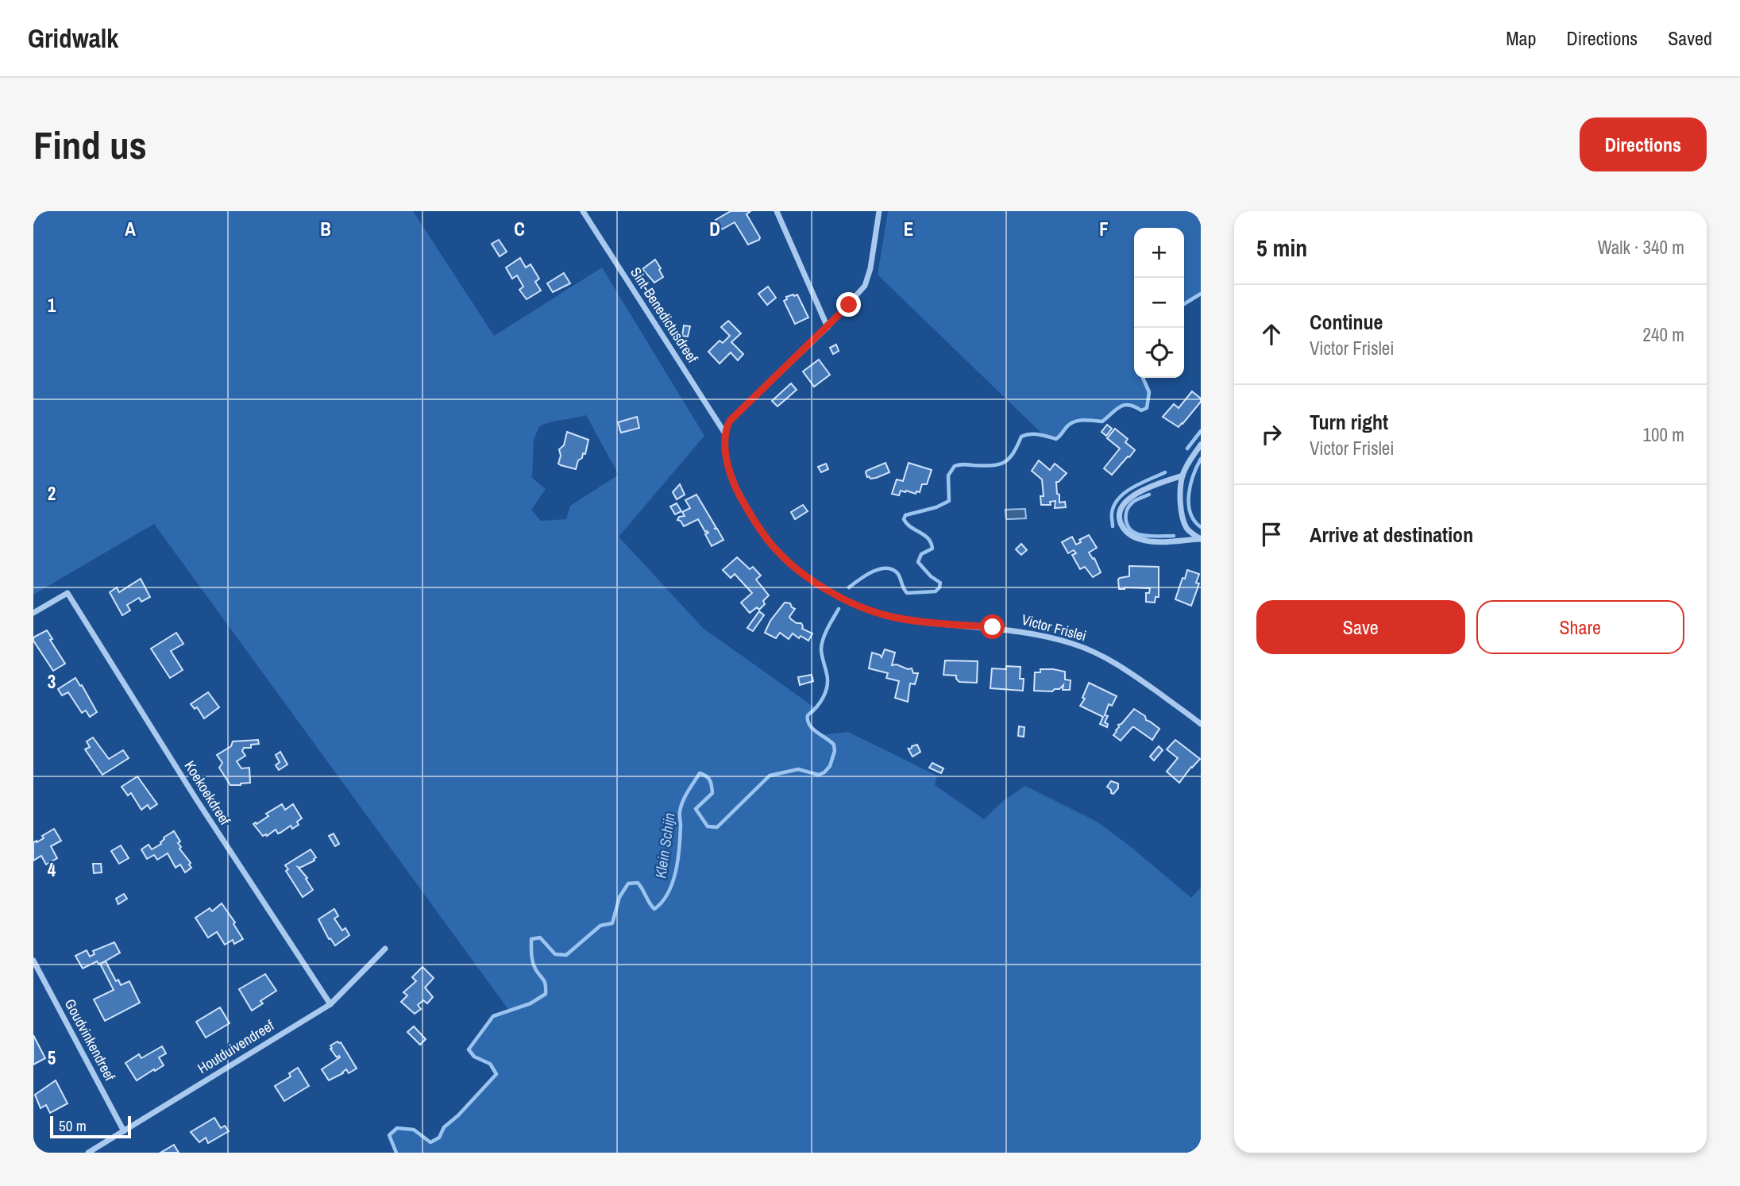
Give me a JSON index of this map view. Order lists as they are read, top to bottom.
{
  "streets": {
    "street": [
      "Sint-Benedictusdreef",
      "Victor Frislei",
      "Koekoekdreef",
      "Goudvinkendreef",
      "Houtduivendreef"
    ]
  },
  "crossings": [
    ["Sint-Benedictusdreef", "Victor Frislei"],
    ["Koekoekdreef", "Houtduivendreef"],
    ["Goudvinkendreef", "Houtduivendreef"]
  ],
  "water": ["Klein Schijn"],
  "scale_bar": "50 m",
  "page": {
    "header": "Gridwalk",
    "nav": ["Map", "Directions", "Saved"],
    "buttons": [
      "Directions",
      ["Save", "Share"]
    ],
    "title": "Find us",
    "heading": ["5 min", "Walk · 340 m"],
    "map_buttons": ["+", "−"],
    "list": [
      ["Continue", "Victor Frislei", "240 m"],
      ["Turn right", "Victor Frislei", "100 m"],
      "Arrive at destination"
    ],
    "scale": "50 m"
  },
  "grid": {
    "columns": [
      "A",
      "B",
      "C",
      "D",
      "E",
      "F"
    ],
    "rows": [
      "1",
      "2",
      "3",
      "4",
      "5"
    ]
  }
}
